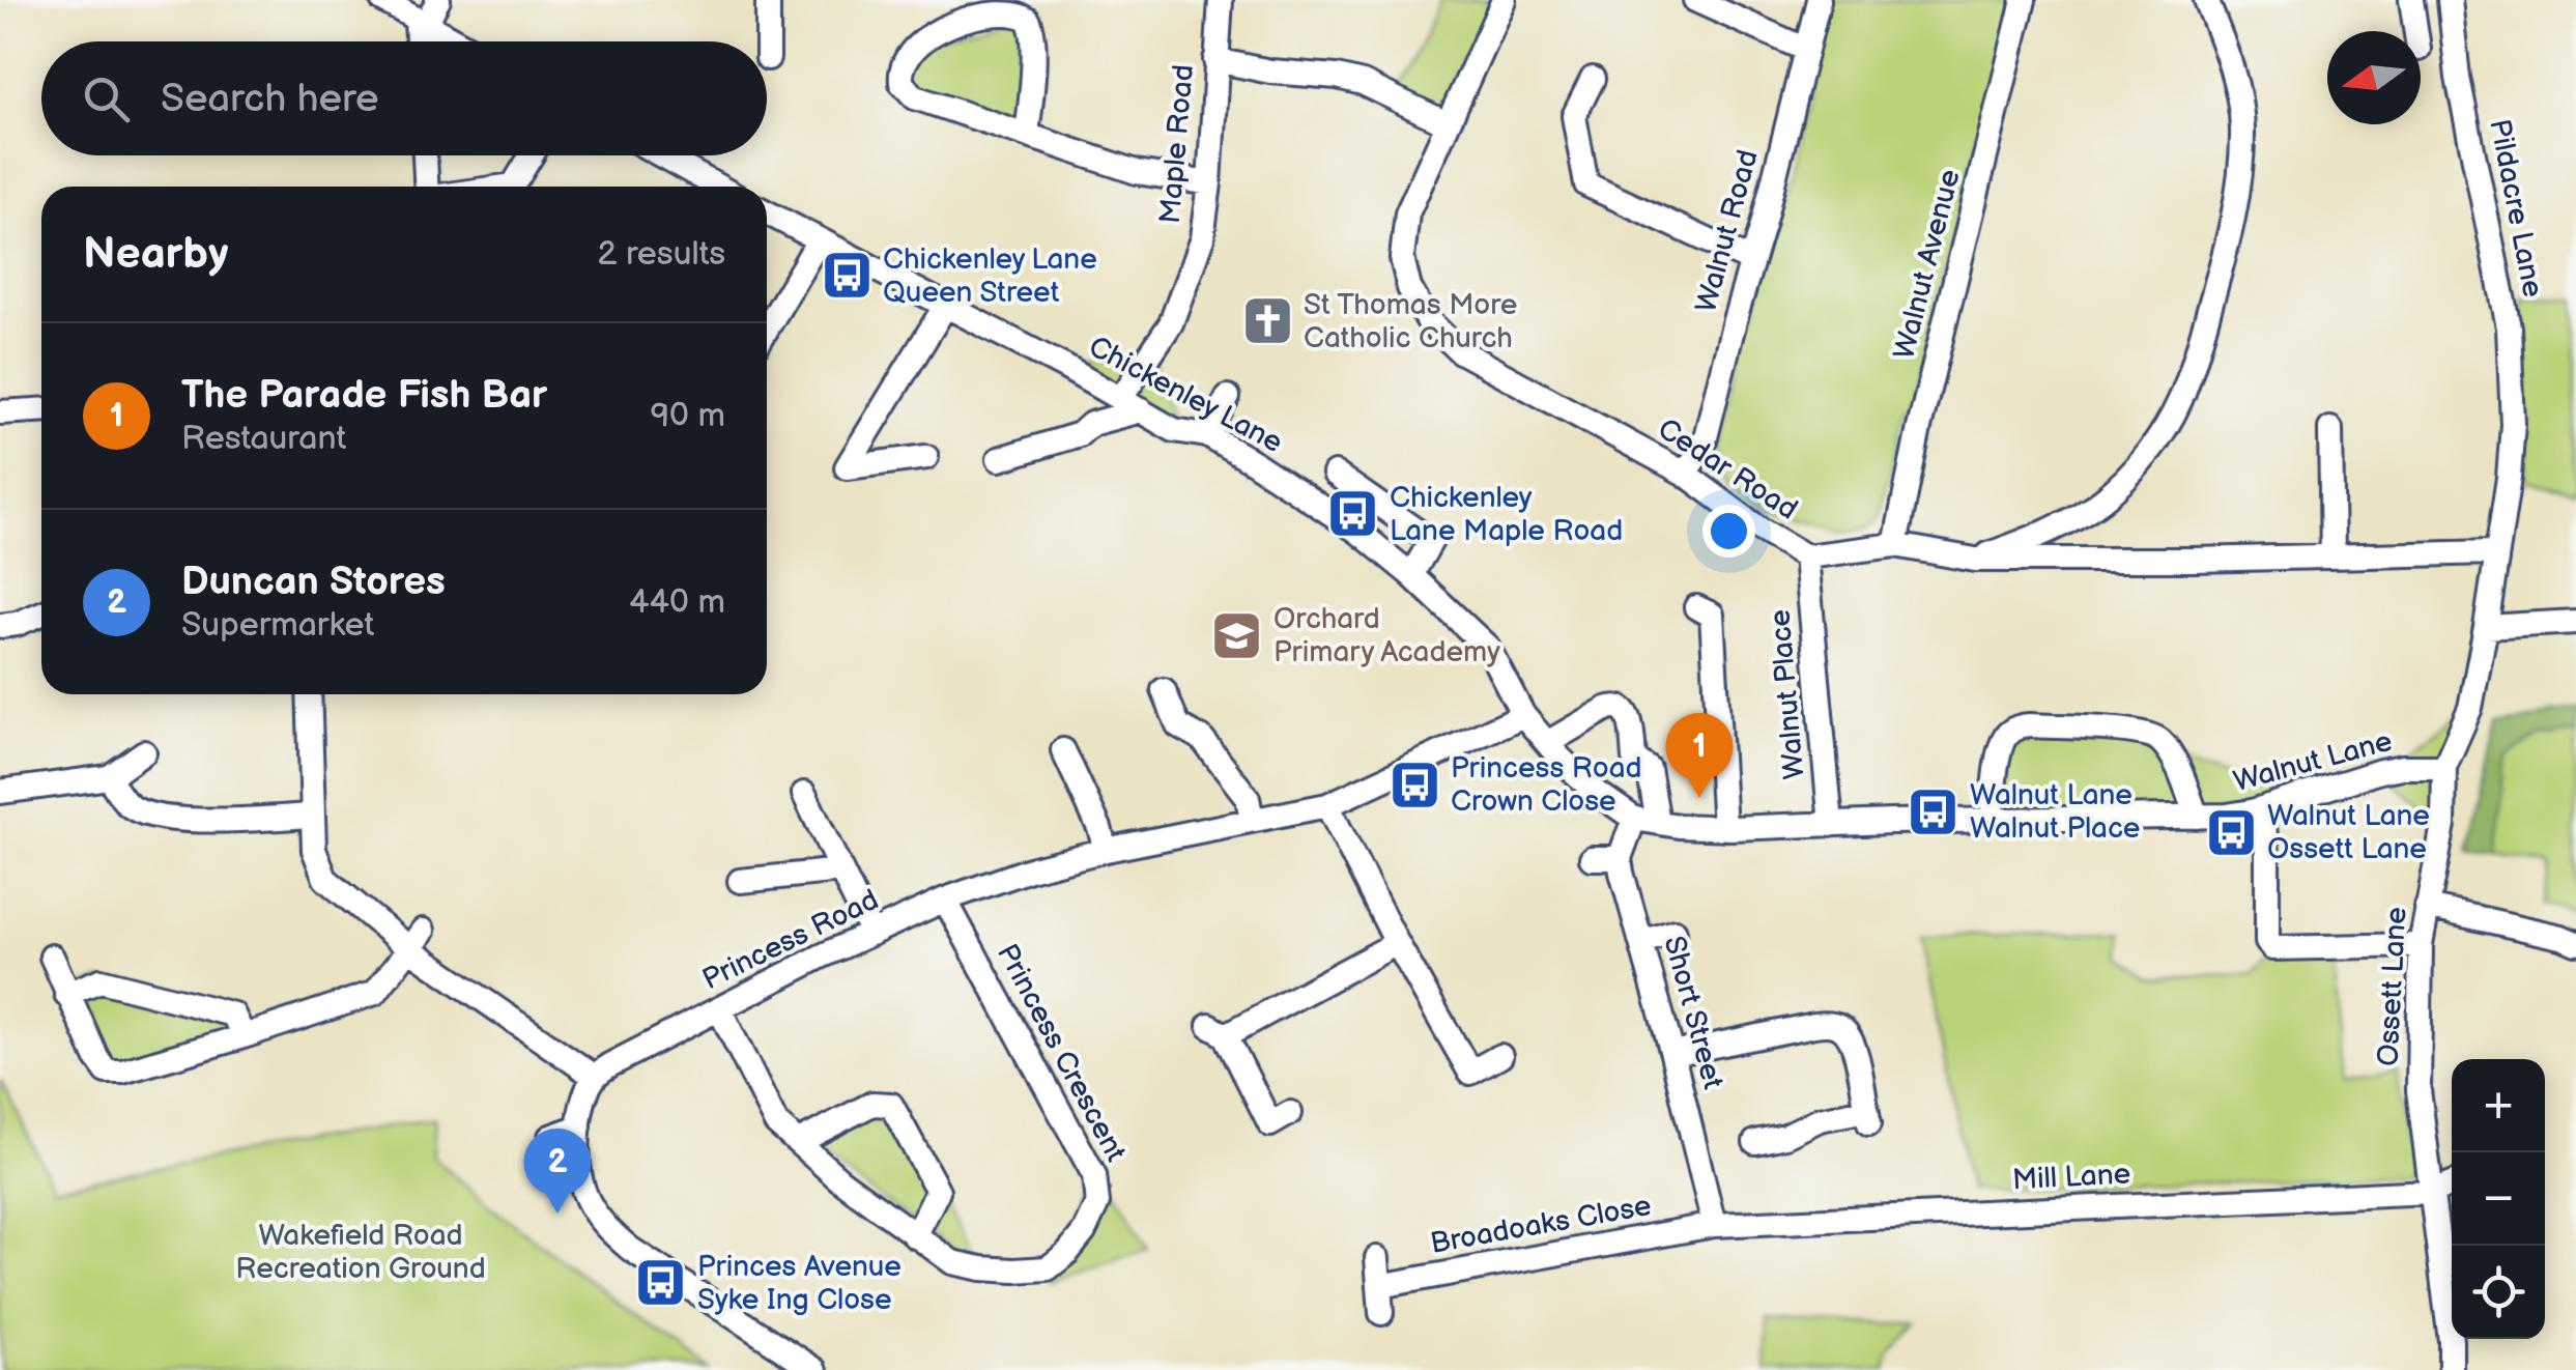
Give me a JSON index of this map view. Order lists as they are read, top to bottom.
{
  "streets": {
    "street": [
      "Maple Road",
      "Pildacre Lane",
      "Walnut Road",
      "Walnut Avenue",
      "Chickenley Lane",
      "Cedar Road",
      "Walnut Place",
      "Walnut Lane",
      "Princess Road",
      "Ossett Lane",
      "Short Street",
      "Princess Crescent",
      "Mill Lane",
      "Broadoaks Close"
    ]
  },
  "crossings": [
    ["Maple Road", "Chickenley Lane"],
    ["Pildacre Lane", "Cedar Road"],
    ["Pildacre Lane", "Ossett Lane"],
    ["Walnut Road", "Cedar Road"],
    ["Walnut Avenue", "Cedar Road"],
    ["Chickenley Lane", "Princess Road"],
    ["Cedar Road", "Walnut Place"],
    ["Cedar Road", "Ossett Lane"],
    ["Walnut Place", "Walnut Lane"],
    ["Walnut Lane", "Ossett Lane"],
    ["Princess Road", "Princess Crescent"],
    ["Ossett Lane", "Mill Lane"],
    ["Short Street", "Mill Lane"],
    ["Short Street", "Broadoaks Close"],
    ["Mill Lane", "Broadoaks Close"]
  ],
  "parks": ["Wakefield Road Recreation Ground"],
  "places": {
    "bus stop": [
      "Chickenley Lane Queen Street",
      "Chickenley Lane Maple Road",
      "Princess Road Crown Close",
      "Walnut Lane Walnut Place",
      "Walnut Lane Ossett Lane",
      "Princes Avenue Syke Ing Close"
    ],
    "church": ["St Thomas More Catholic Church"],
    "school or university": ["Orchard Primary Academy"]
  },
  "north": "left",
  "page": {
    "search": "Search here",
    "heading": ["Nearby", "2 results"],
    "list": [
      {
        "mark": "1",
        "name": "The Parade Fish Bar",
        "note": "Restaurant",
        "value": "90 m"
      },
      {
        "mark": "2",
        "name": "Duncan Stores",
        "note": "Supermarket",
        "value": "440 m"
      }
    ],
    "pins": ["1", "2"],
    "map_buttons": ["+", "−"]
  }
}
